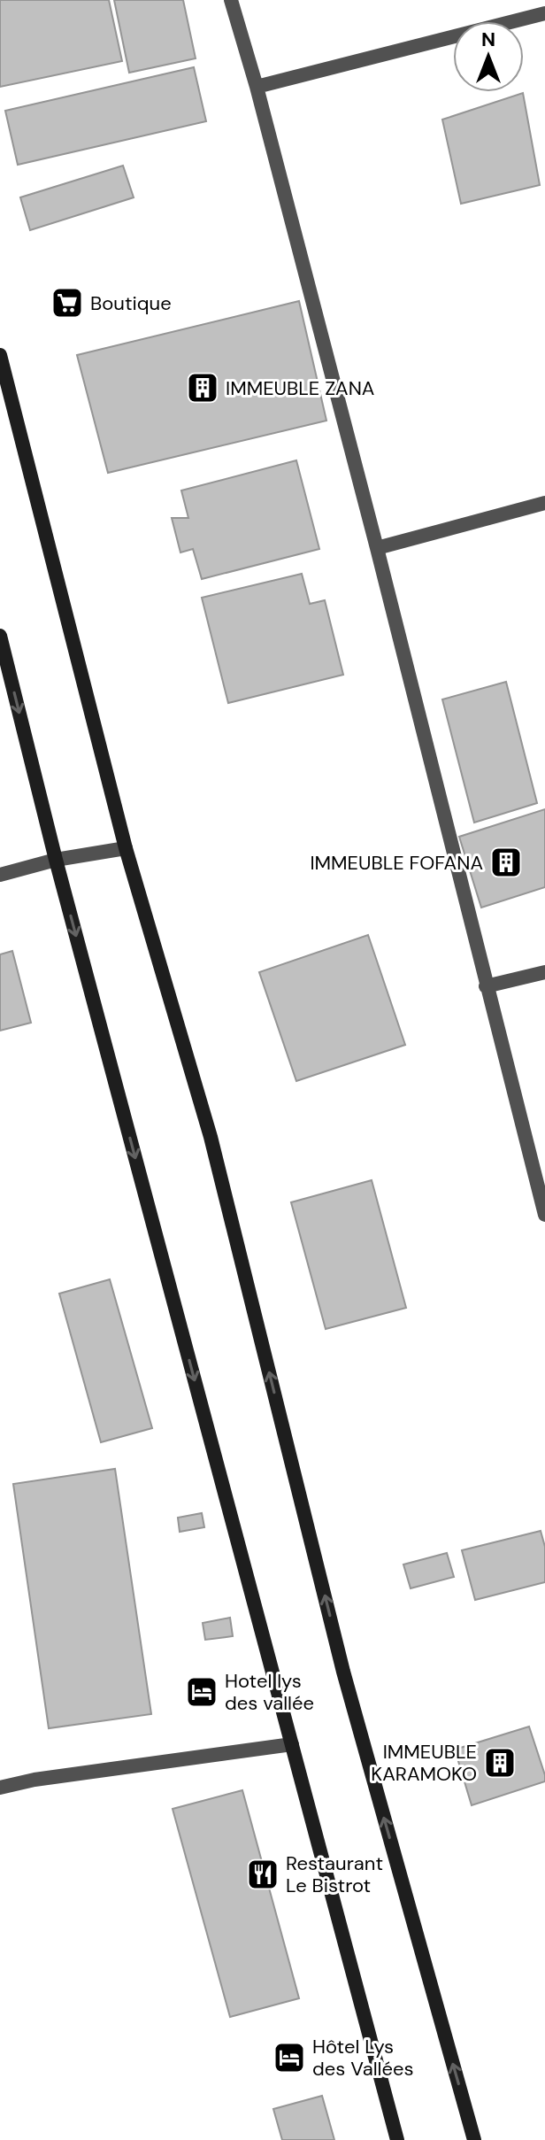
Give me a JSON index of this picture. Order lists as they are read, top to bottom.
{
  "places": {
    "supermarket": ["Boutique"],
    "building": ["IMMEUBLE ZANA", "IMMEUBLE FOFANA", "IMMEUBLE KARAMOKO"],
    "hotel": ["Hotel lys des vallée", "Hôtel Lys des Vallées"],
    "restaurant": ["Restaurant Le Bistrot"]
  },
  "north": "top"
}
